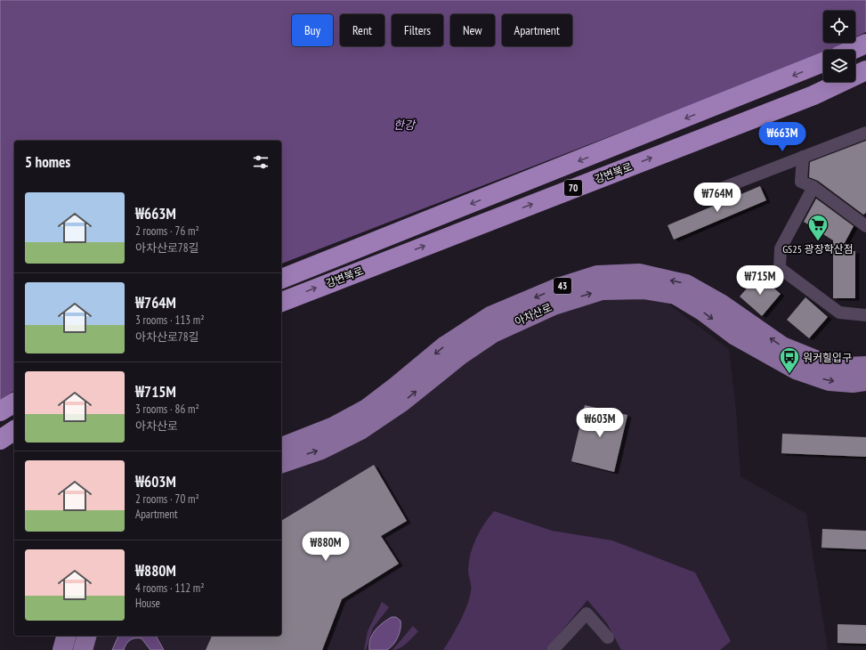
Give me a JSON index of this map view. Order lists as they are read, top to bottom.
{
  "streets": {
    "highway": ["강변북로", "70"],
    "main road": ["43", "아차산로"]
  },
  "water": ["한강"],
  "places": {
    "supermarket": ["GS25 광장학산점"],
    "bus stop": ["워커힐입구"]
  },
  "page": {
    "chip": [
      "Buy",
      "Rent",
      "Filters",
      "New",
      "Apartment"
    ],
    "price": [
      "₩663M",
      "₩764M",
      "₩715M",
      "₩603M",
      "₩880M"
    ],
    "heading": "5 homes",
    "list": [
      {
        "name": "₩663M",
        "note": "2 rooms · 76 m² · 아차산로78길"
      },
      {
        "name": "₩764M",
        "note": "3 rooms · 113 m² · 아차산로78길"
      },
      {
        "name": "₩715M",
        "note": "3 rooms · 86 m² · 아차산로"
      },
      {
        "name": "₩603M",
        "note": "2 rooms · 70 m² · Apartment"
      },
      {
        "name": "₩880M",
        "note": "4 rooms · 112 m² · House"
      }
    ]
  }
}
